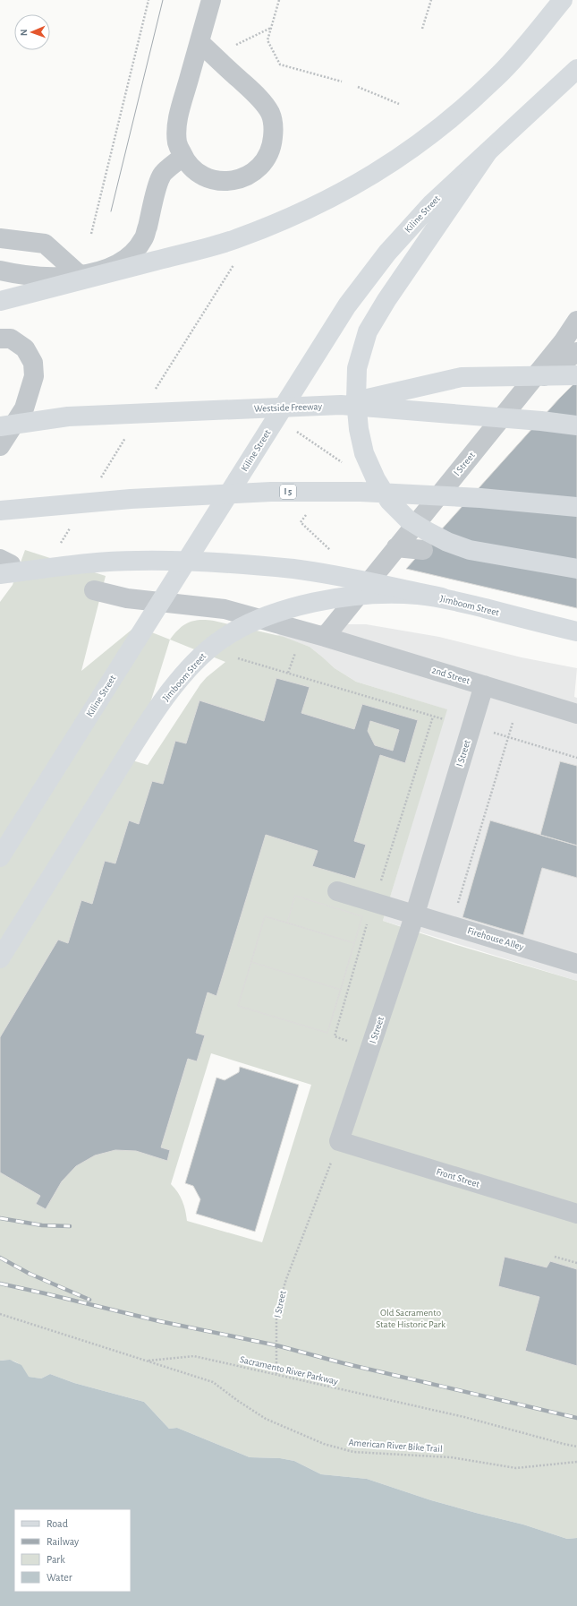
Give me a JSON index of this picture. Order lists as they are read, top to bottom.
{
  "streets": {
    "main road": [
      "Kiline Street",
      "Westside Freeway",
      "I 5",
      "Jimboom Street"
    ],
    "street": [
      "I Street",
      "2nd Street",
      "Firehouse Alley",
      "Front Street"
    ],
    "path": ["Sacramento River Parkway", "American River Bike Trail"]
  },
  "crossings": [
    ["I Street", "2nd Street"],
    ["I Street", "Firehouse Alley"],
    ["I Street", "Front Street"],
    ["I Street", "Sacramento River Parkway"],
    ["Sacramento River Parkway", "American River Bike Trail"]
  ],
  "parks": ["Old Sacramento State Historic Park"],
  "legend": [
    "Road",
    "Railway",
    "Park",
    "Water"
  ],
  "north": "left"
}
